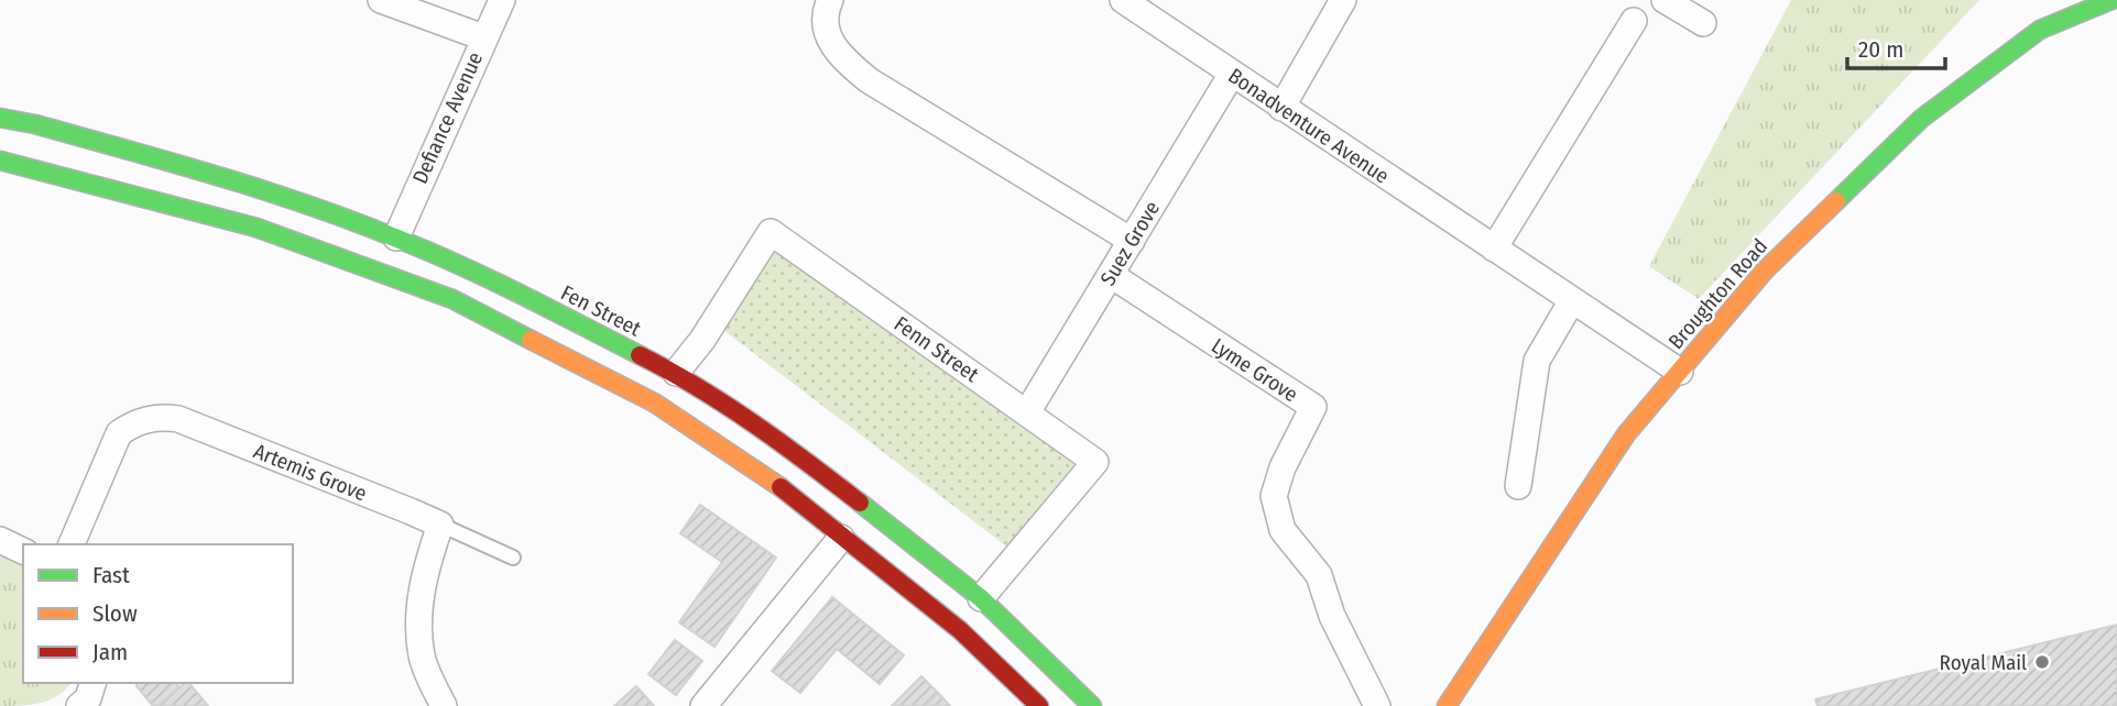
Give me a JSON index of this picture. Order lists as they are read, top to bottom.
{
  "streets": {
    "street": [
      "Defiance Avenue",
      "Bonadventure Avenue",
      "Suez Grove",
      "Broughton Road",
      "Fen Street",
      "Fenn Street",
      "Lyme Grove",
      "Artemis Grove"
    ]
  },
  "crossings": [
    ["Defiance Avenue", "Fen Street"],
    ["Bonadventure Avenue", "Suez Grove"],
    ["Bonadventure Avenue", "Broughton Road"],
    ["Suez Grove", "Fenn Street"],
    ["Suez Grove", "Lyme Grove"],
    ["Fen Street", "Fenn Street"]
  ],
  "places": ["Royal Mail"],
  "legend": ["Fast", "Slow", "Jam"],
  "scale_bar": "20 m"
}
